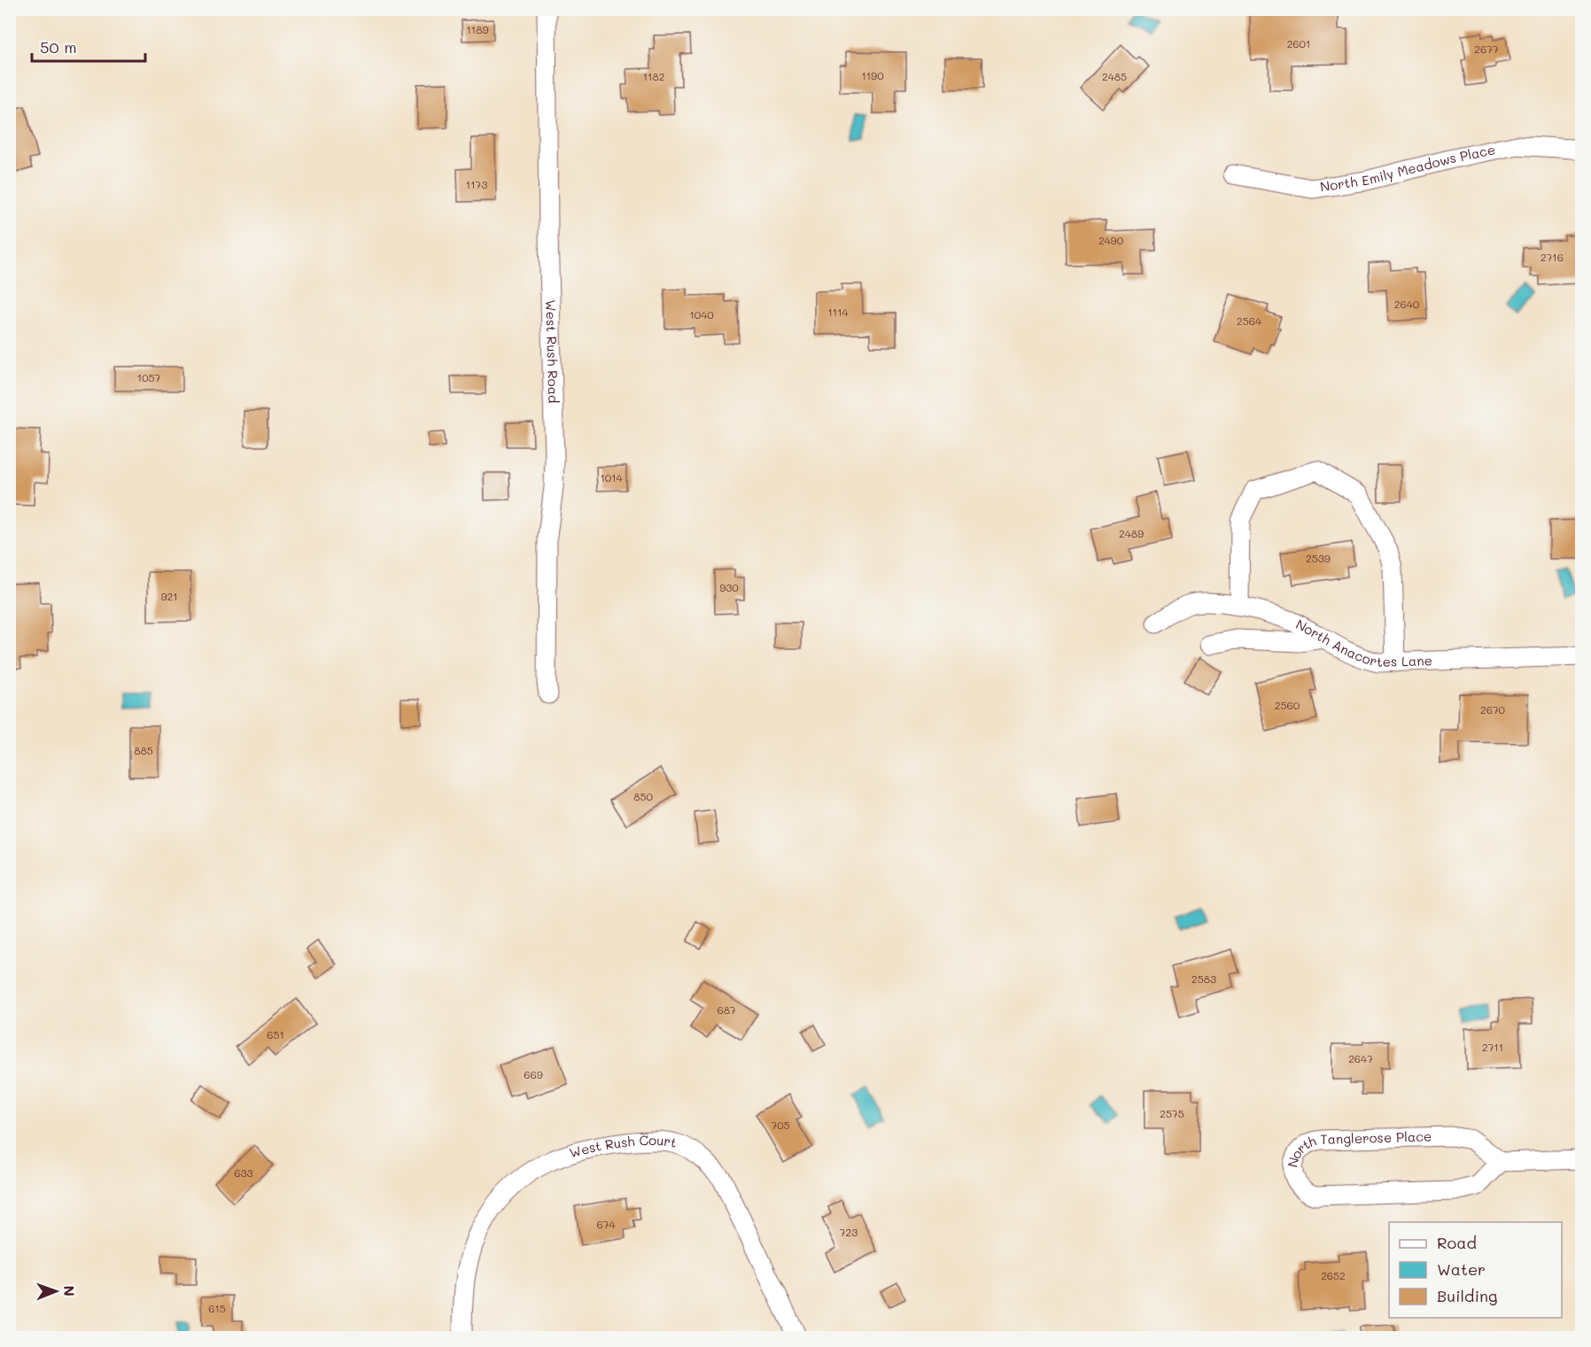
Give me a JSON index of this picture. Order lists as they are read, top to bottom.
{
  "streets": {
    "street": [
      "North Emily Meadows Place",
      "West Rush Road",
      "North Anacortes Lane",
      "West Rush Court",
      "North Tanglerose Place"
    ]
  },
  "house_numbers": [
    "1189",
    "2601",
    "2677",
    "1190",
    "1182",
    "2485",
    "1173",
    "2490",
    "2716",
    "2640",
    "1114",
    "1040",
    "2564",
    "1057",
    "1014",
    "2489",
    "2539",
    "930",
    "921",
    "2560",
    "2670",
    "885",
    "850",
    "2583",
    "687",
    "651",
    "2711",
    "2647",
    "669",
    "2575",
    "705",
    "633",
    "674",
    "723",
    "2652",
    "615"
  ],
  "legend": ["Road", "Water", "Building"],
  "scale_bar": "50 m",
  "north": "right"
}
